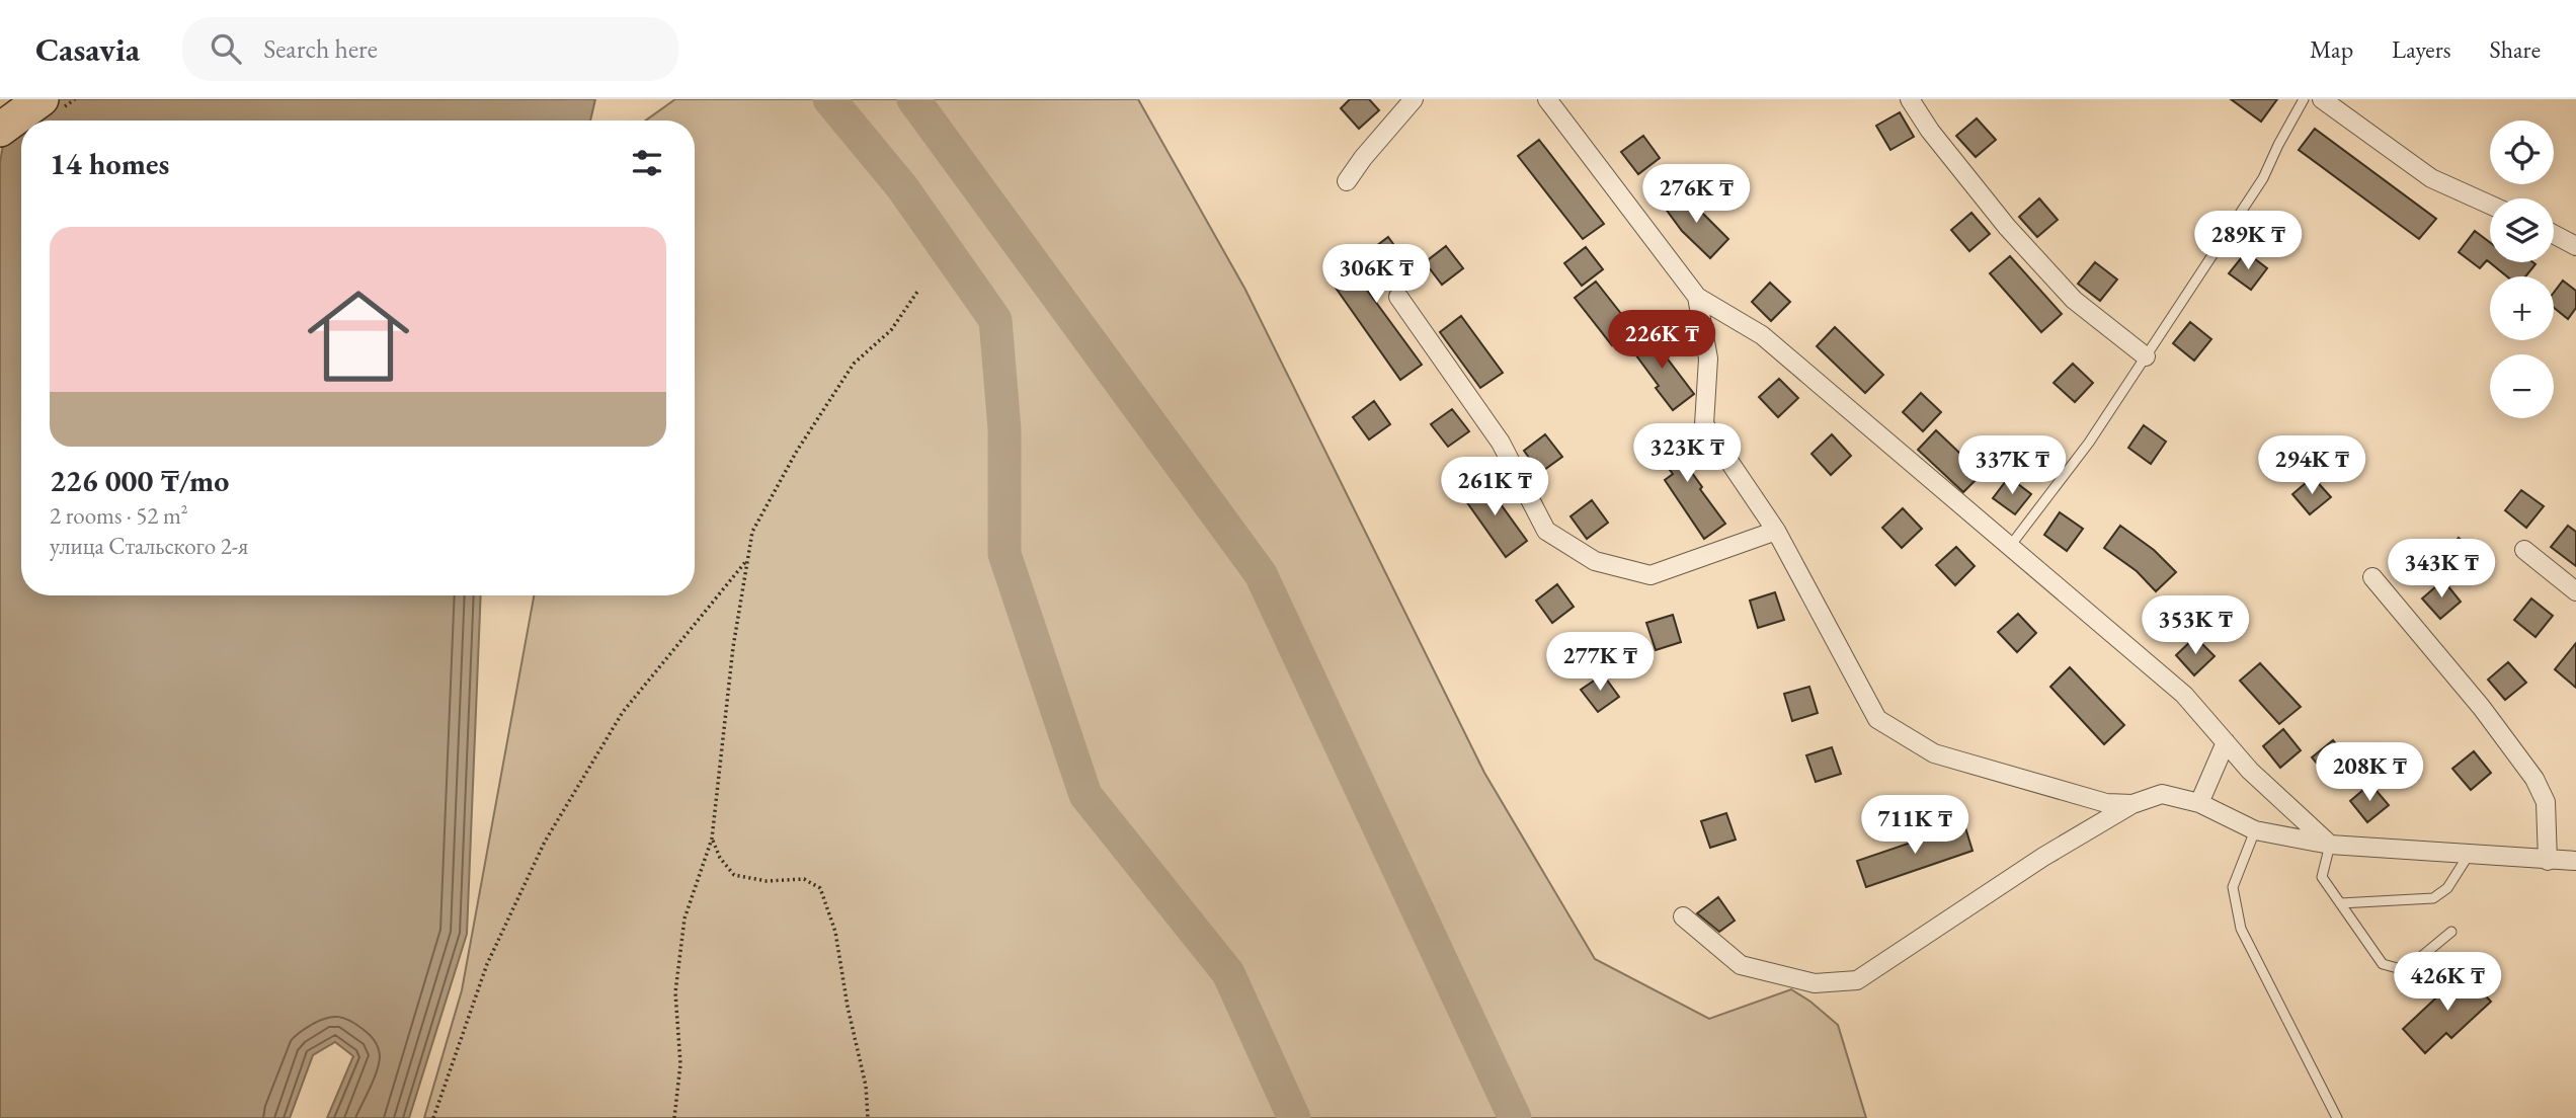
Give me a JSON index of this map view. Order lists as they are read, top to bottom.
{
  "page": {
    "header": "Casavia",
    "search": "Search here",
    "nav": ["Map", "Layers", "Share"],
    "map_buttons": ["+", "−"],
    "heading": "14 homes",
    "price": [
      "276K ₸",
      "289K ₸",
      "306K ₸",
      "226K ₸",
      "323K ₸",
      "337K ₸",
      "294K ₸",
      "261K ₸",
      "343K ₸",
      "353K ₸",
      "277K ₸",
      "208K ₸",
      "711K ₸",
      "426K ₸"
    ],
    "list": [
      {
        "name": "226 000 ₸/mo",
        "note": "2 rooms · 52 m² · улица Стальского 2-я"
      }
    ]
  }
}
